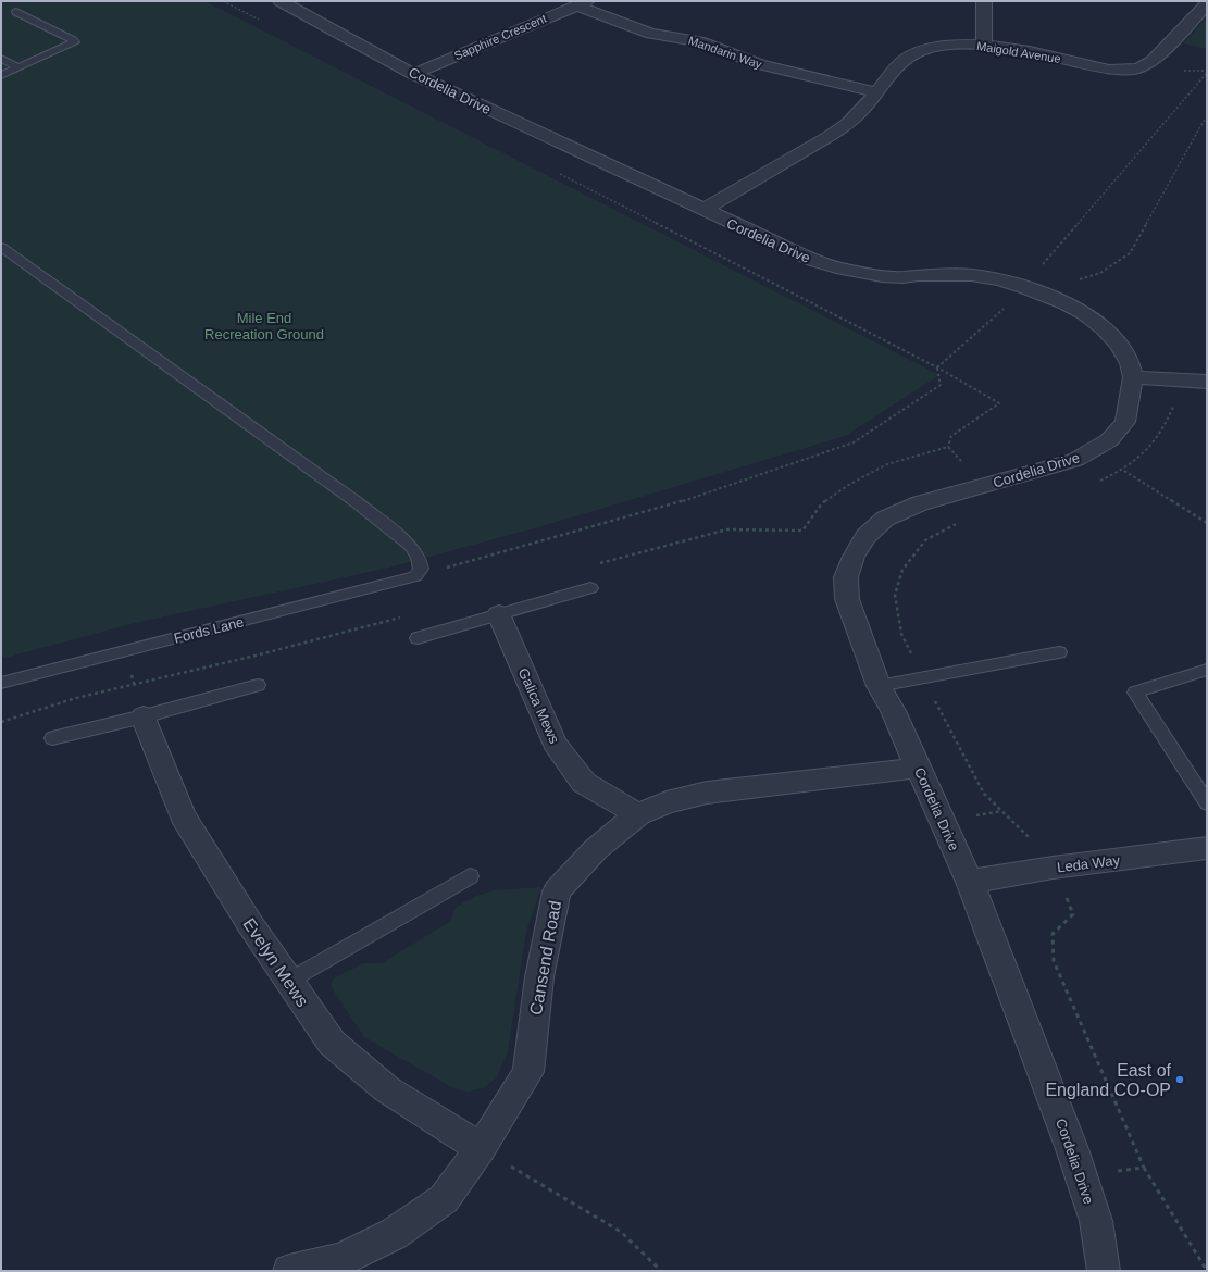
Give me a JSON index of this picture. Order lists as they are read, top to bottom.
{
  "streets": {
    "street": [
      "Sapphire Crescent",
      "Mandarin Way",
      "Maigold Avenue",
      "Cordelia Drive",
      "Galica Mews",
      "Leda Way",
      "Cansend Road",
      "Evelyn Mews"
    ],
    "lane": ["Fords Lane"]
  },
  "crossings": [
    ["Sapphire Crescent", "Mandarin Way"],
    ["Sapphire Crescent", "Cordelia Drive"],
    ["Mandarin Way", "Maigold Avenue"],
    ["Maigold Avenue", "Cordelia Drive"],
    ["Cordelia Drive", "Leda Way"],
    ["Cordelia Drive", "Cansend Road"],
    ["Galica Mews", "Cansend Road"],
    ["Cansend Road", "Evelyn Mews"]
  ],
  "parks": ["Mile End Recreation Ground"],
  "places": ["East of England CO-OP"]
}
